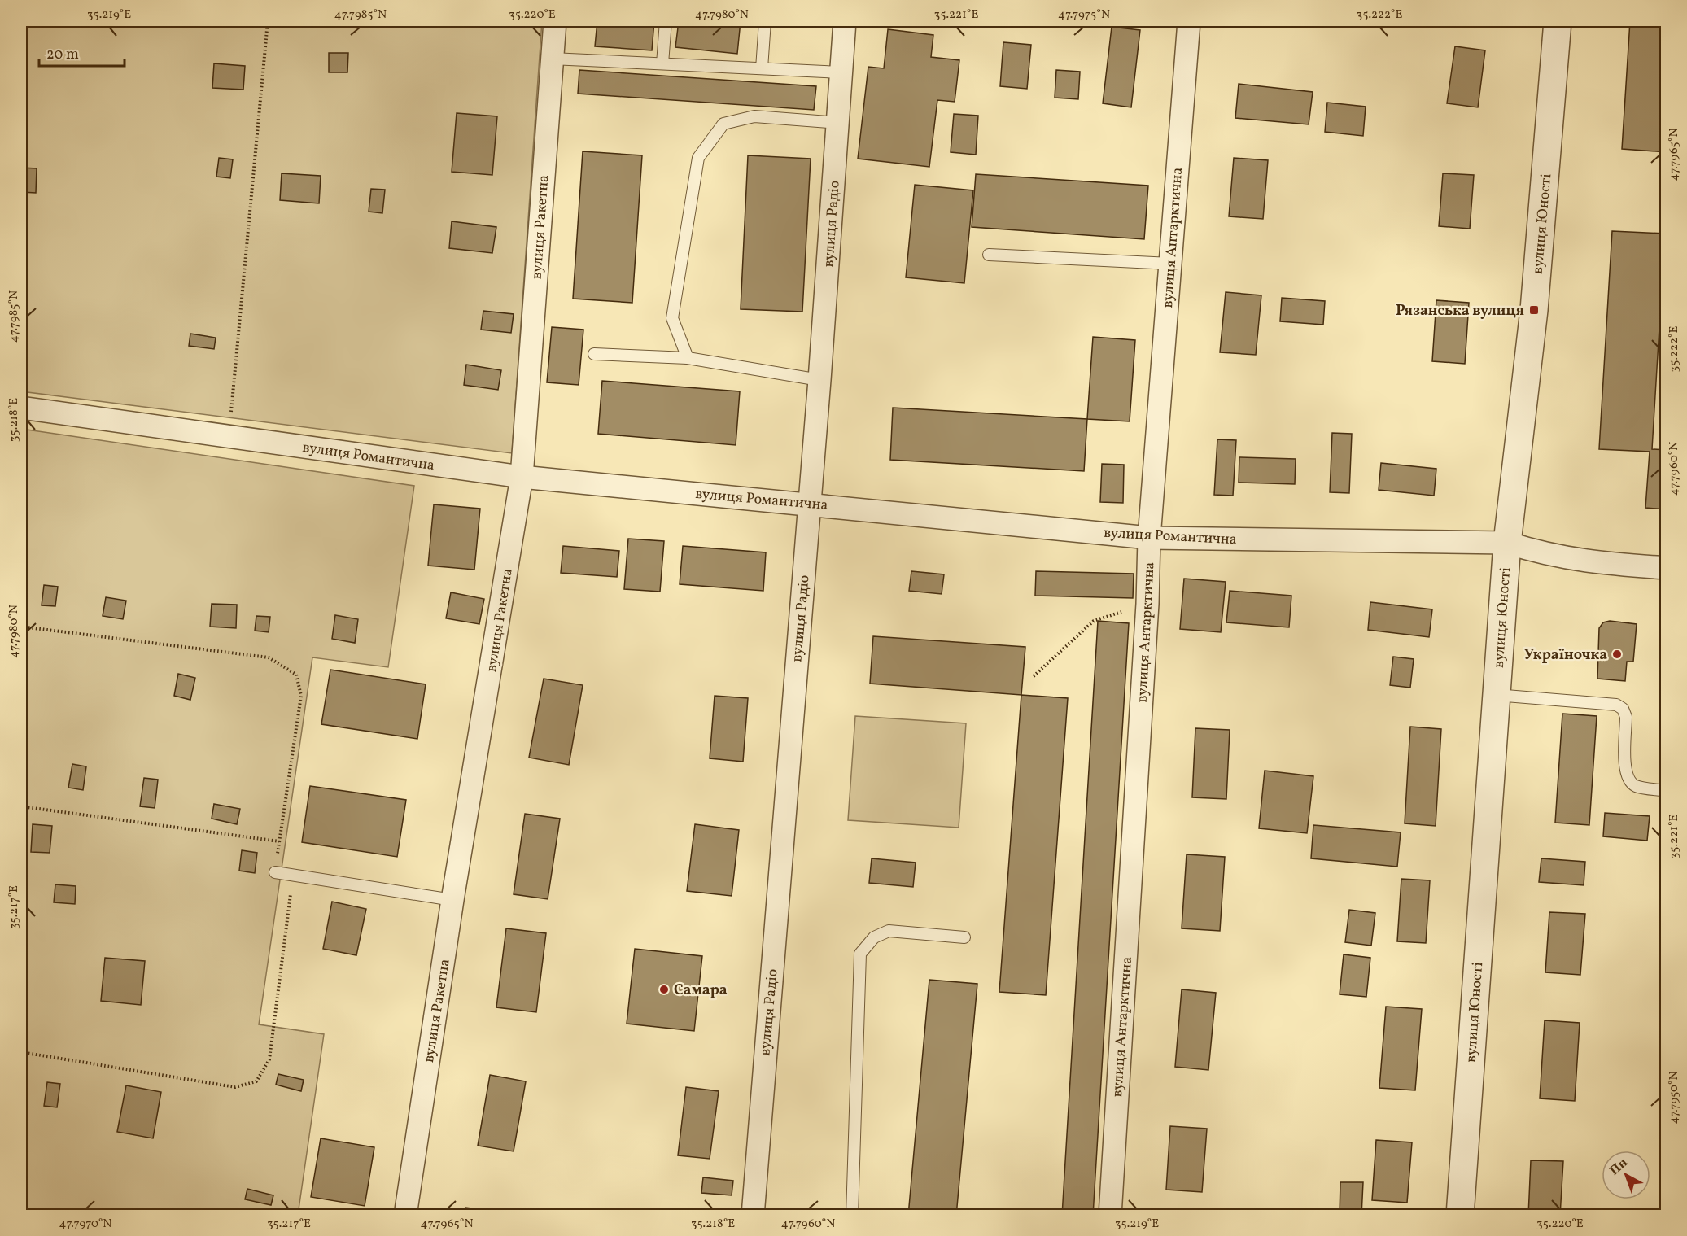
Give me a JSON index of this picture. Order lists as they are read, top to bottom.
{
  "streets": {
    "street": [
      "вулиця Радіо",
      "вулиця Юності",
      "вулиця Ракетна",
      "вулиця Антарктична",
      "вулиця Романтична"
    ]
  },
  "crossings": [
    ["вулиця Радіо", "вулиця Романтична"],
    ["вулиця Юності", "вулиця Романтична"],
    ["вулиця Ракетна", "вулиця Романтична"],
    ["вулиця Антарктична", "вулиця Романтична"]
  ],
  "places": {
    "transit": ["Рязанська вулиця"],
    "other": ["Україночка", "Самара"]
  },
  "scale_bar": "20 m",
  "north": "top left",
  "coordinates": [
    "35.219°E",
    "47.7985°N",
    "35.220°E",
    "47.7980°N",
    "35.221°E",
    "47.7975°N",
    "35.222°E",
    "47.7965°N",
    "35.218°E",
    "47.7960°N",
    "35.217°E",
    "47.7950°N",
    "47.7970°N"
  ]
}
